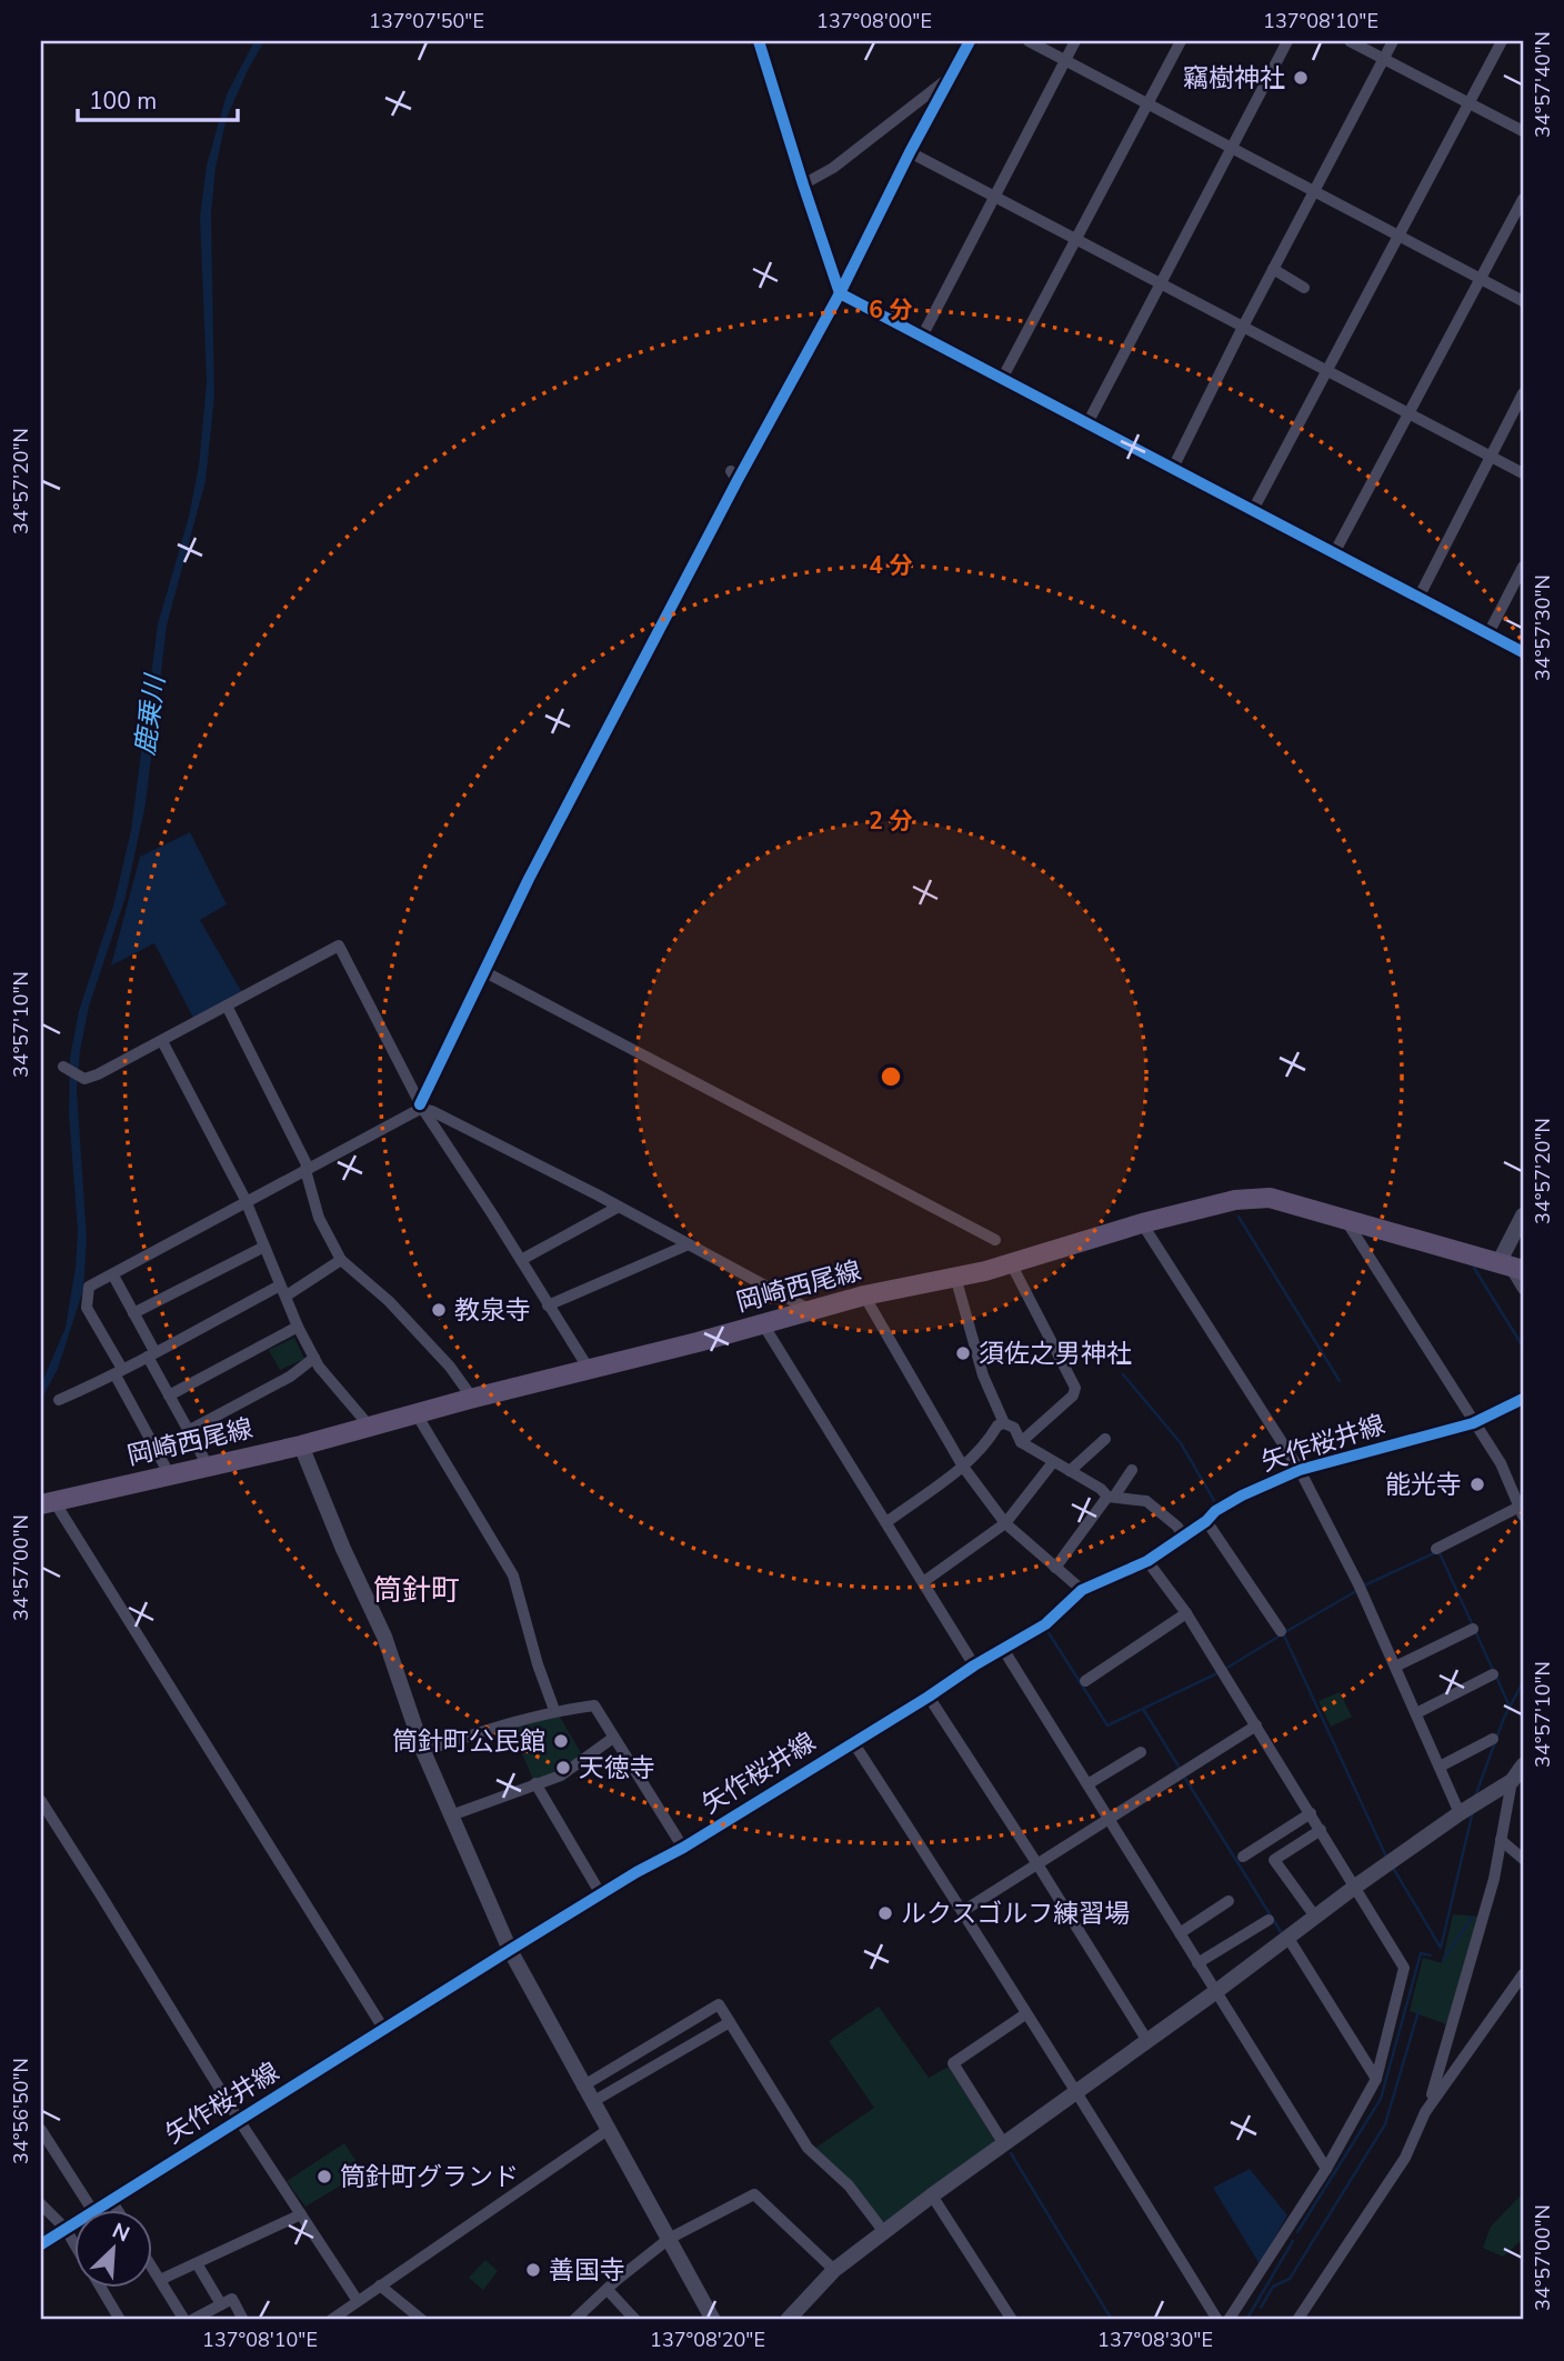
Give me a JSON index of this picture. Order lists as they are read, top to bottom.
{
  "streets": {
    "main road": ["岡崎西尾線"],
    "street": ["矢作桜井線"]
  },
  "districts": ["筒針町"],
  "water": ["鹿乗川"],
  "places": [
    "竊樹神社",
    "教泉寺",
    "須佐之男神社",
    "能光寺",
    "筒針町公民館",
    "天徳寺",
    "ルクスゴルフ練習場",
    "筒針町グランド",
    "善国寺"
  ],
  "scale_bar": "100 m",
  "north": "top right",
  "coordinates": [
    "137°07'50\"E",
    "137°08'00\"E",
    "137°08'10\"E",
    "34°57'40\"N",
    "34°57'20\"N",
    "34°57'30\"N",
    "34°57'10\"N",
    "34°57'00\"N",
    "34°56'50\"N",
    "137°08'20\"E",
    "137°08'30\"E"
  ],
  "rings": ["6 分", "4 分", "2 分"]
}
